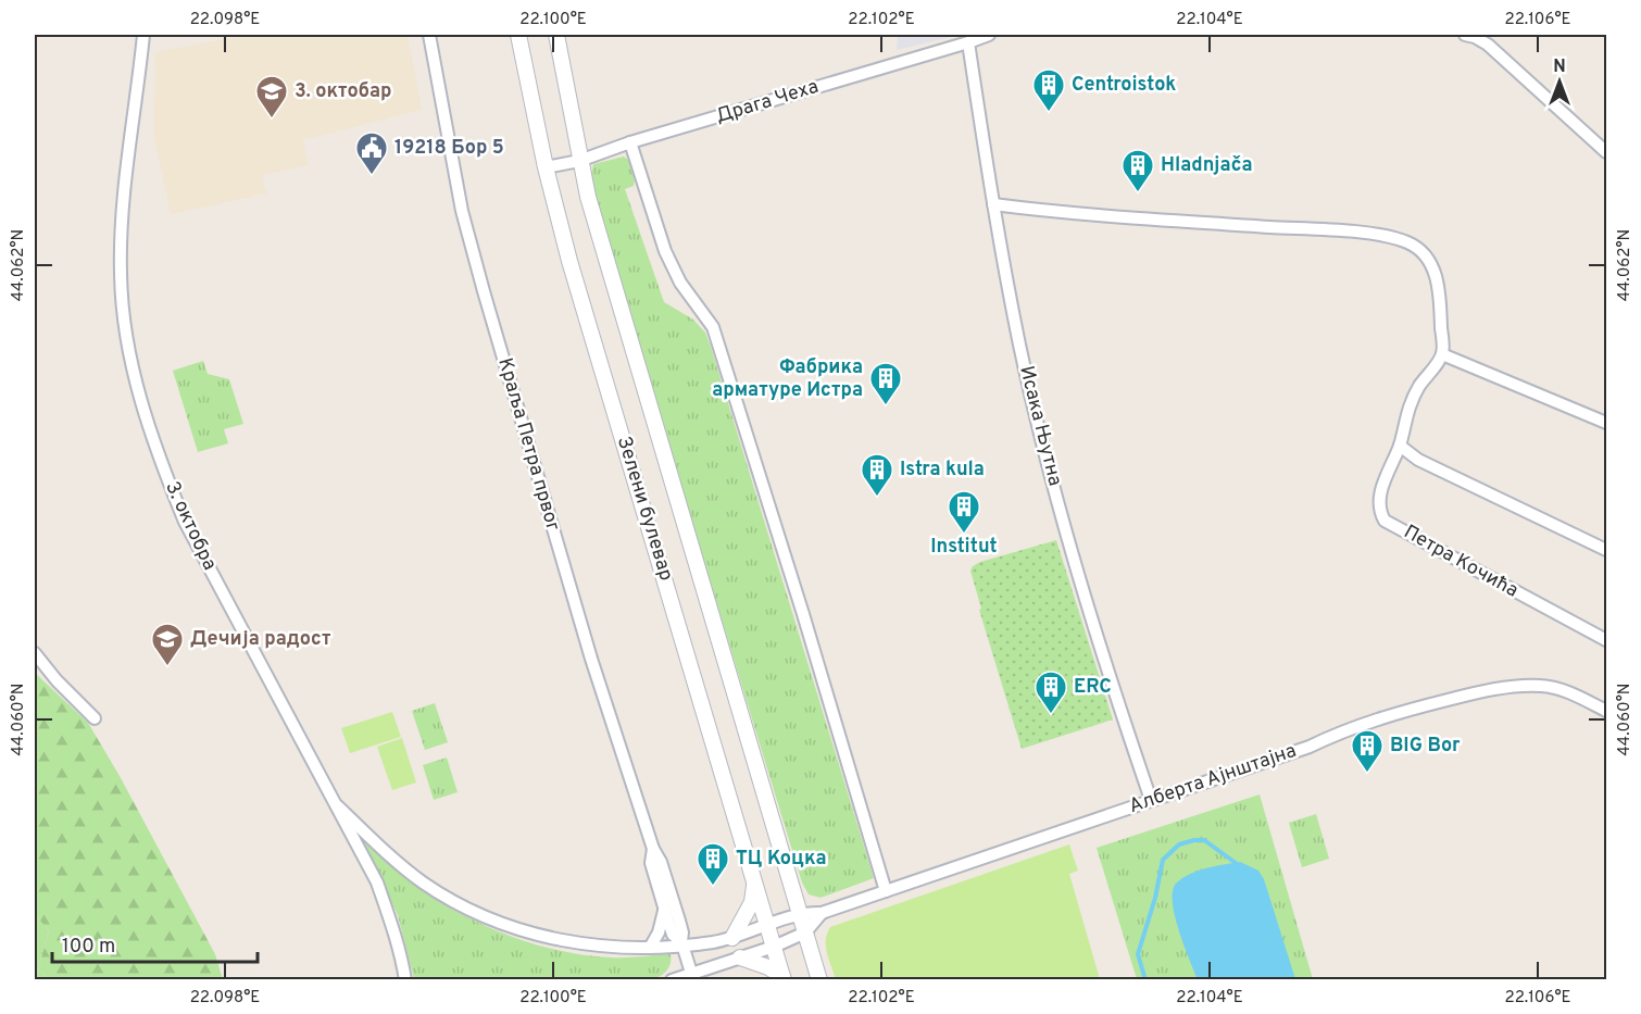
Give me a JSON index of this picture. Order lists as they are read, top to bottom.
{
  "streets": {
    "street": [
      "Драга Чеха",
      "Исака Њутна",
      "Краља Петра првог",
      "Зелени булевар",
      "3. октобра",
      "Петра Кочића",
      "Алберта Ајнштајна"
    ]
  },
  "crossings": [
    ["Драга Чеха", "Исака Њутна"],
    ["Драга Чеха", "Зелени булевар"],
    ["Исака Њутна", "Алберта Ајнштајна"],
    ["Краља Петра првог", "Алберта Ајнштајна"],
    ["Зелени булевар", "Алберта Ајнштајна"],
    ["3. октобра", "Алберта Ајнштајна"]
  ],
  "places": {
    "building": [
      "Centroistok",
      "Hladnjača",
      "Фабрика арматуре Истра",
      "Istra kula",
      "Institut",
      "ERC",
      "BIG Bor",
      "ТЦ Коцка"
    ],
    "school or university": ["3. октобар", "Дечија радост"],
    "public building": ["19218 Бор 5"]
  },
  "scale_bar": "100 m",
  "north": "top",
  "coordinates": [
    "22.098°E",
    "22.100°E",
    "22.102°E",
    "22.104°E",
    "22.106°E",
    "44.062°N",
    "44.060°N"
  ]
}
